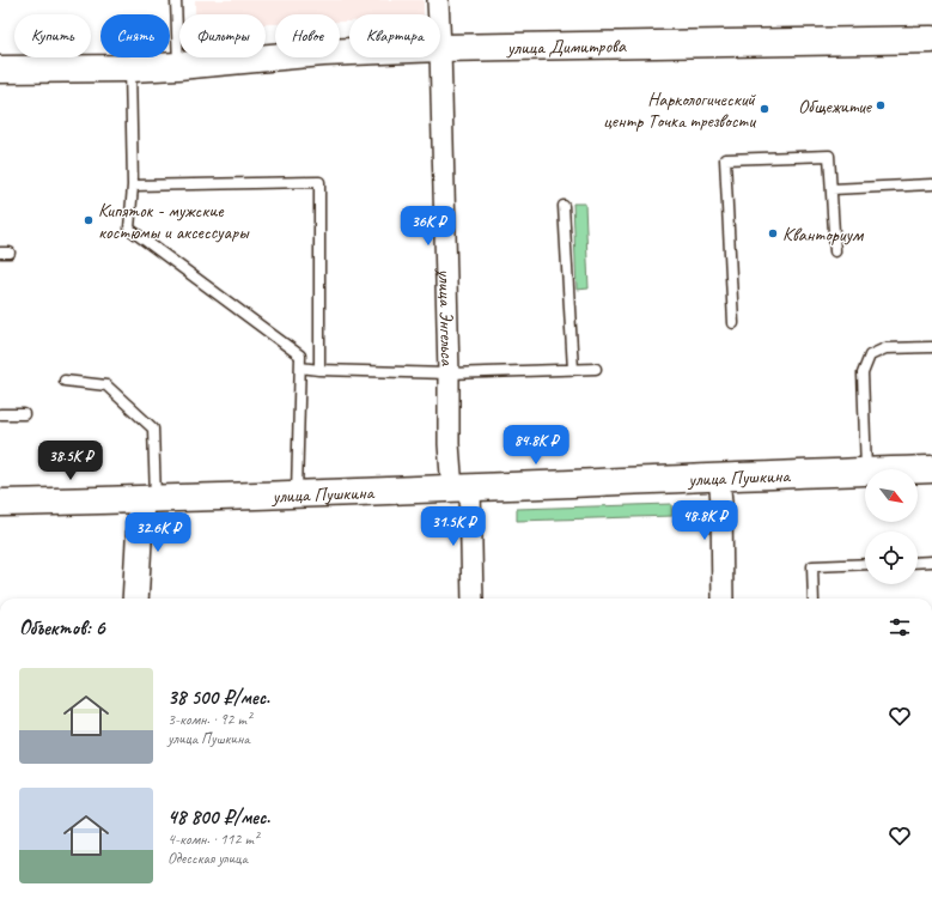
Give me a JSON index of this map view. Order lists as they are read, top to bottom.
{
  "streets": {
    "main road": ["улица Димитрова", "улица Пушкина"],
    "street": ["улица Энгельса"]
  },
  "crossings": [
    ["улица Димитрова", "улица Энгельса"],
    ["улица Энгельса", "улица Пушкина"]
  ],
  "places": [
    "Общежитие",
    "Наркологический центр Точка трезвости",
    "Кипяток - мужские костюмы и аксессуары",
    "Кванториум"
  ],
  "north": "bottom right",
  "page": {
    "chip": [
      "Купить",
      "Снять",
      "Фильтры",
      "Новое",
      "Квартира"
    ],
    "price": [
      "36K ₽",
      "84.8K ₽",
      "38.5K ₽",
      "48.8K ₽",
      "31.5K ₽",
      "32.6K ₽"
    ],
    "heading": "Объектов: 6",
    "list": [
      {
        "name": "38 500 ₽/мес.",
        "note": "3-комн. · 92 m² · улица Пушкина"
      },
      {
        "name": "48 800 ₽/мес.",
        "note": "4-комн. · 112 m² · Одесская улица"
      }
    ]
  }
}
